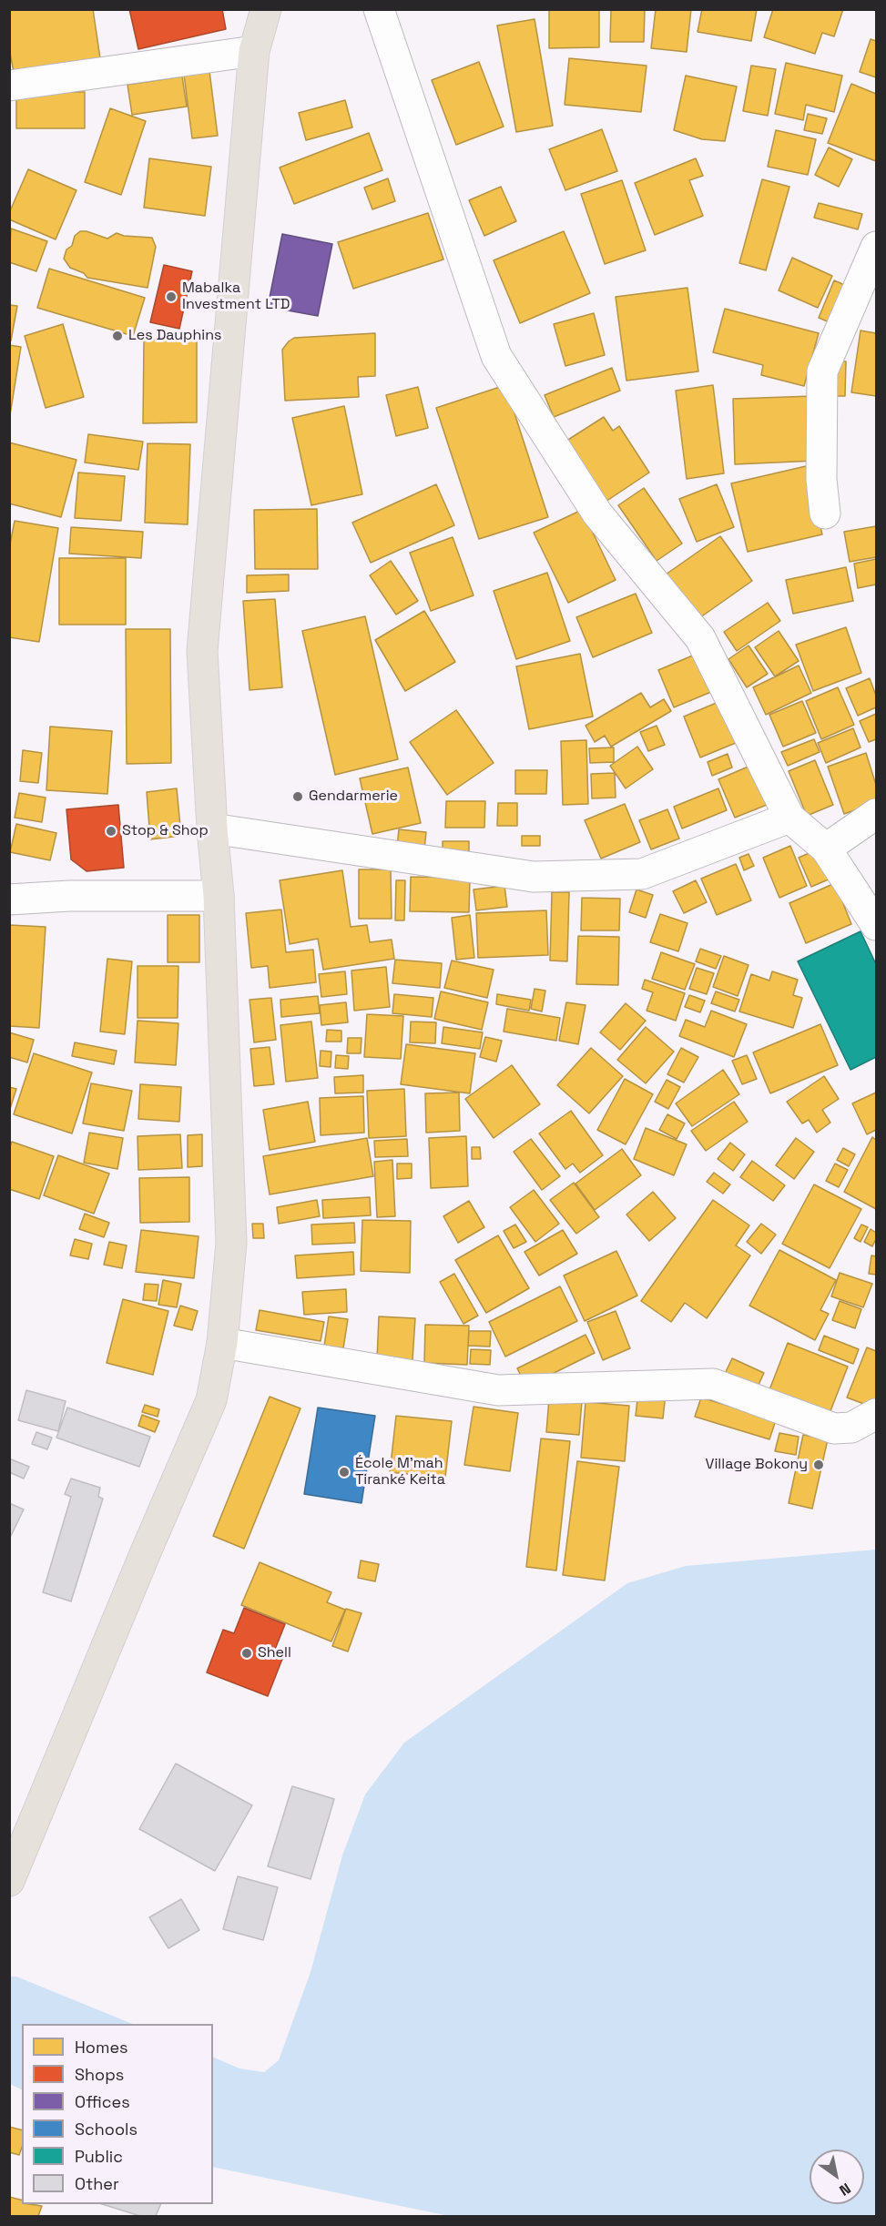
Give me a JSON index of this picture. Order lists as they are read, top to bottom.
{
  "places": [
    "Mabalka Investment LTD",
    "Les Dauphins",
    "Gendarmerie",
    "Stop & Shop",
    "Village Bokony",
    "École M'mah Tiranké Keita",
    "Shell"
  ],
  "legend": [
    "Homes",
    "Shops",
    "Offices",
    "Schools",
    "Public",
    "Other"
  ],
  "north": "bottom right"
}
